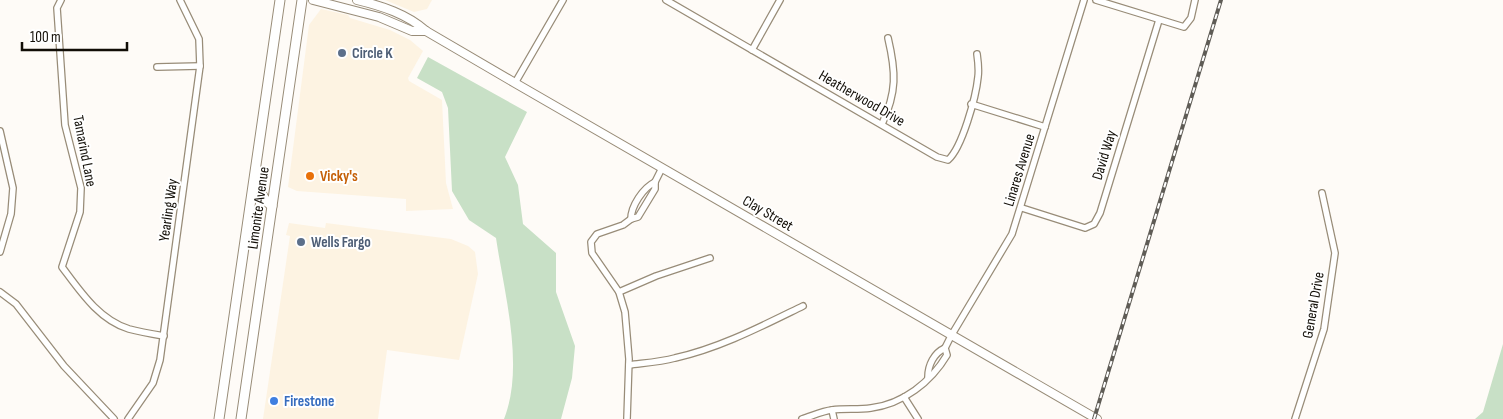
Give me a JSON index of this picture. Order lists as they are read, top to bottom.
{
  "streets": {
    "main road": ["Limonite Avenue", "Clay Street"],
    "street": [
      "Heatherwood Drive",
      "Tamarind Lane",
      "David Way",
      "Linares Avenue",
      "Yearling Way",
      "General Drive"
    ]
  },
  "crossings": [
    ["Tamarind Lane", "Yearling Way"],
    ["David Way", "Linares Avenue"],
    ["Linares Avenue", "Clay Street"]
  ],
  "places": [
    "Circle K",
    "Vicky's",
    "Wells Fargo",
    "Firestone"
  ],
  "scale_bar": "100 m"
}
